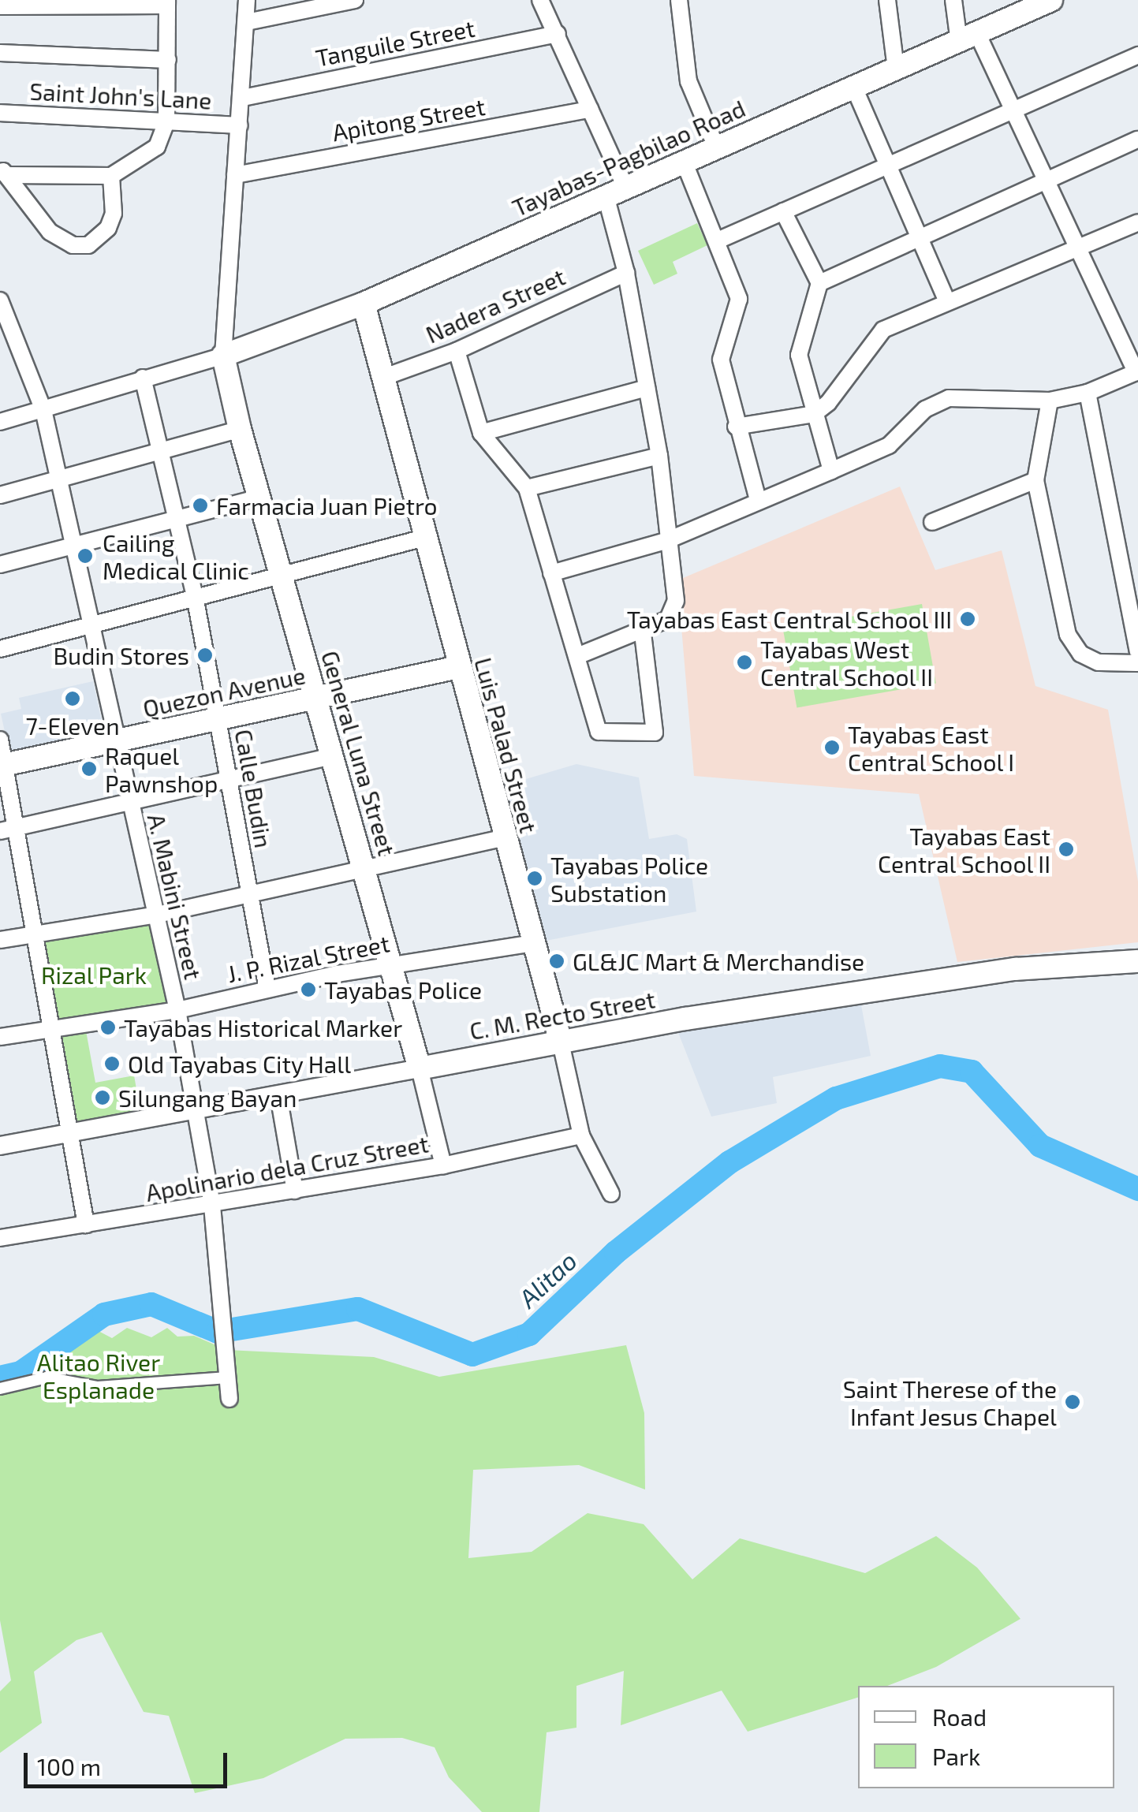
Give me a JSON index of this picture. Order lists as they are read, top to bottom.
{
  "streets": {
    "main road": [
      "Tayabas-Pagbilao Road",
      "Quezon Avenue",
      "Luis Palad Street",
      "General Luna Street",
      "C. M. Recto Street"
    ],
    "street": [
      "Tanguile Street",
      "Saint John's Lane",
      "Apitong Street",
      "Nadera Street",
      "Calle Budin",
      "A. Mabini Street",
      "J. P. Rizal Street",
      "Apolinario dela Cruz Street"
    ]
  },
  "crossings": [
    ["Tayabas-Pagbilao Road", "Luis Palad Street"],
    ["Tayabas-Pagbilao Road", "General Luna Street"],
    ["Nadera Street", "Luis Palad Street"],
    ["Quezon Avenue", "Luis Palad Street"],
    ["Quezon Avenue", "General Luna Street"],
    ["Quezon Avenue", "Calle Budin"],
    ["Quezon Avenue", "A. Mabini Street"],
    ["Luis Palad Street", "J. P. Rizal Street"],
    ["Luis Palad Street", "C. M. Recto Street"],
    ["Luis Palad Street", "Apolinario dela Cruz Street"],
    ["General Luna Street", "J. P. Rizal Street"],
    ["General Luna Street", "C. M. Recto Street"],
    ["General Luna Street", "Apolinario dela Cruz Street"],
    ["Calle Budin", "J. P. Rizal Street"],
    ["A. Mabini Street", "J. P. Rizal Street"],
    ["A. Mabini Street", "C. M. Recto Street"],
    ["A. Mabini Street", "Apolinario dela Cruz Street"]
  ],
  "water": ["Alitao"],
  "parks": ["Rizal Park", "Alitao River Esplanade"],
  "places": [
    "Farmacia Juan Pietro",
    "Cailing Medical Clinic",
    "Tayabas East Central School III",
    "Budin Stores",
    "Tayabas West Central School II",
    "7-Eleven",
    "Tayabas East Central School I",
    "Raquel Pawnshop",
    "Tayabas East Central School II",
    "Tayabas Police Substation",
    "GL&JC Mart & Merchandise",
    "Tayabas Police",
    "Tayabas Historical Marker",
    "Old Tayabas City Hall",
    "Silungang Bayan",
    "Saint Therese of the Infant Jesus Chapel"
  ],
  "legend": ["Road", "Park"],
  "scale_bar": "100 m"
}
